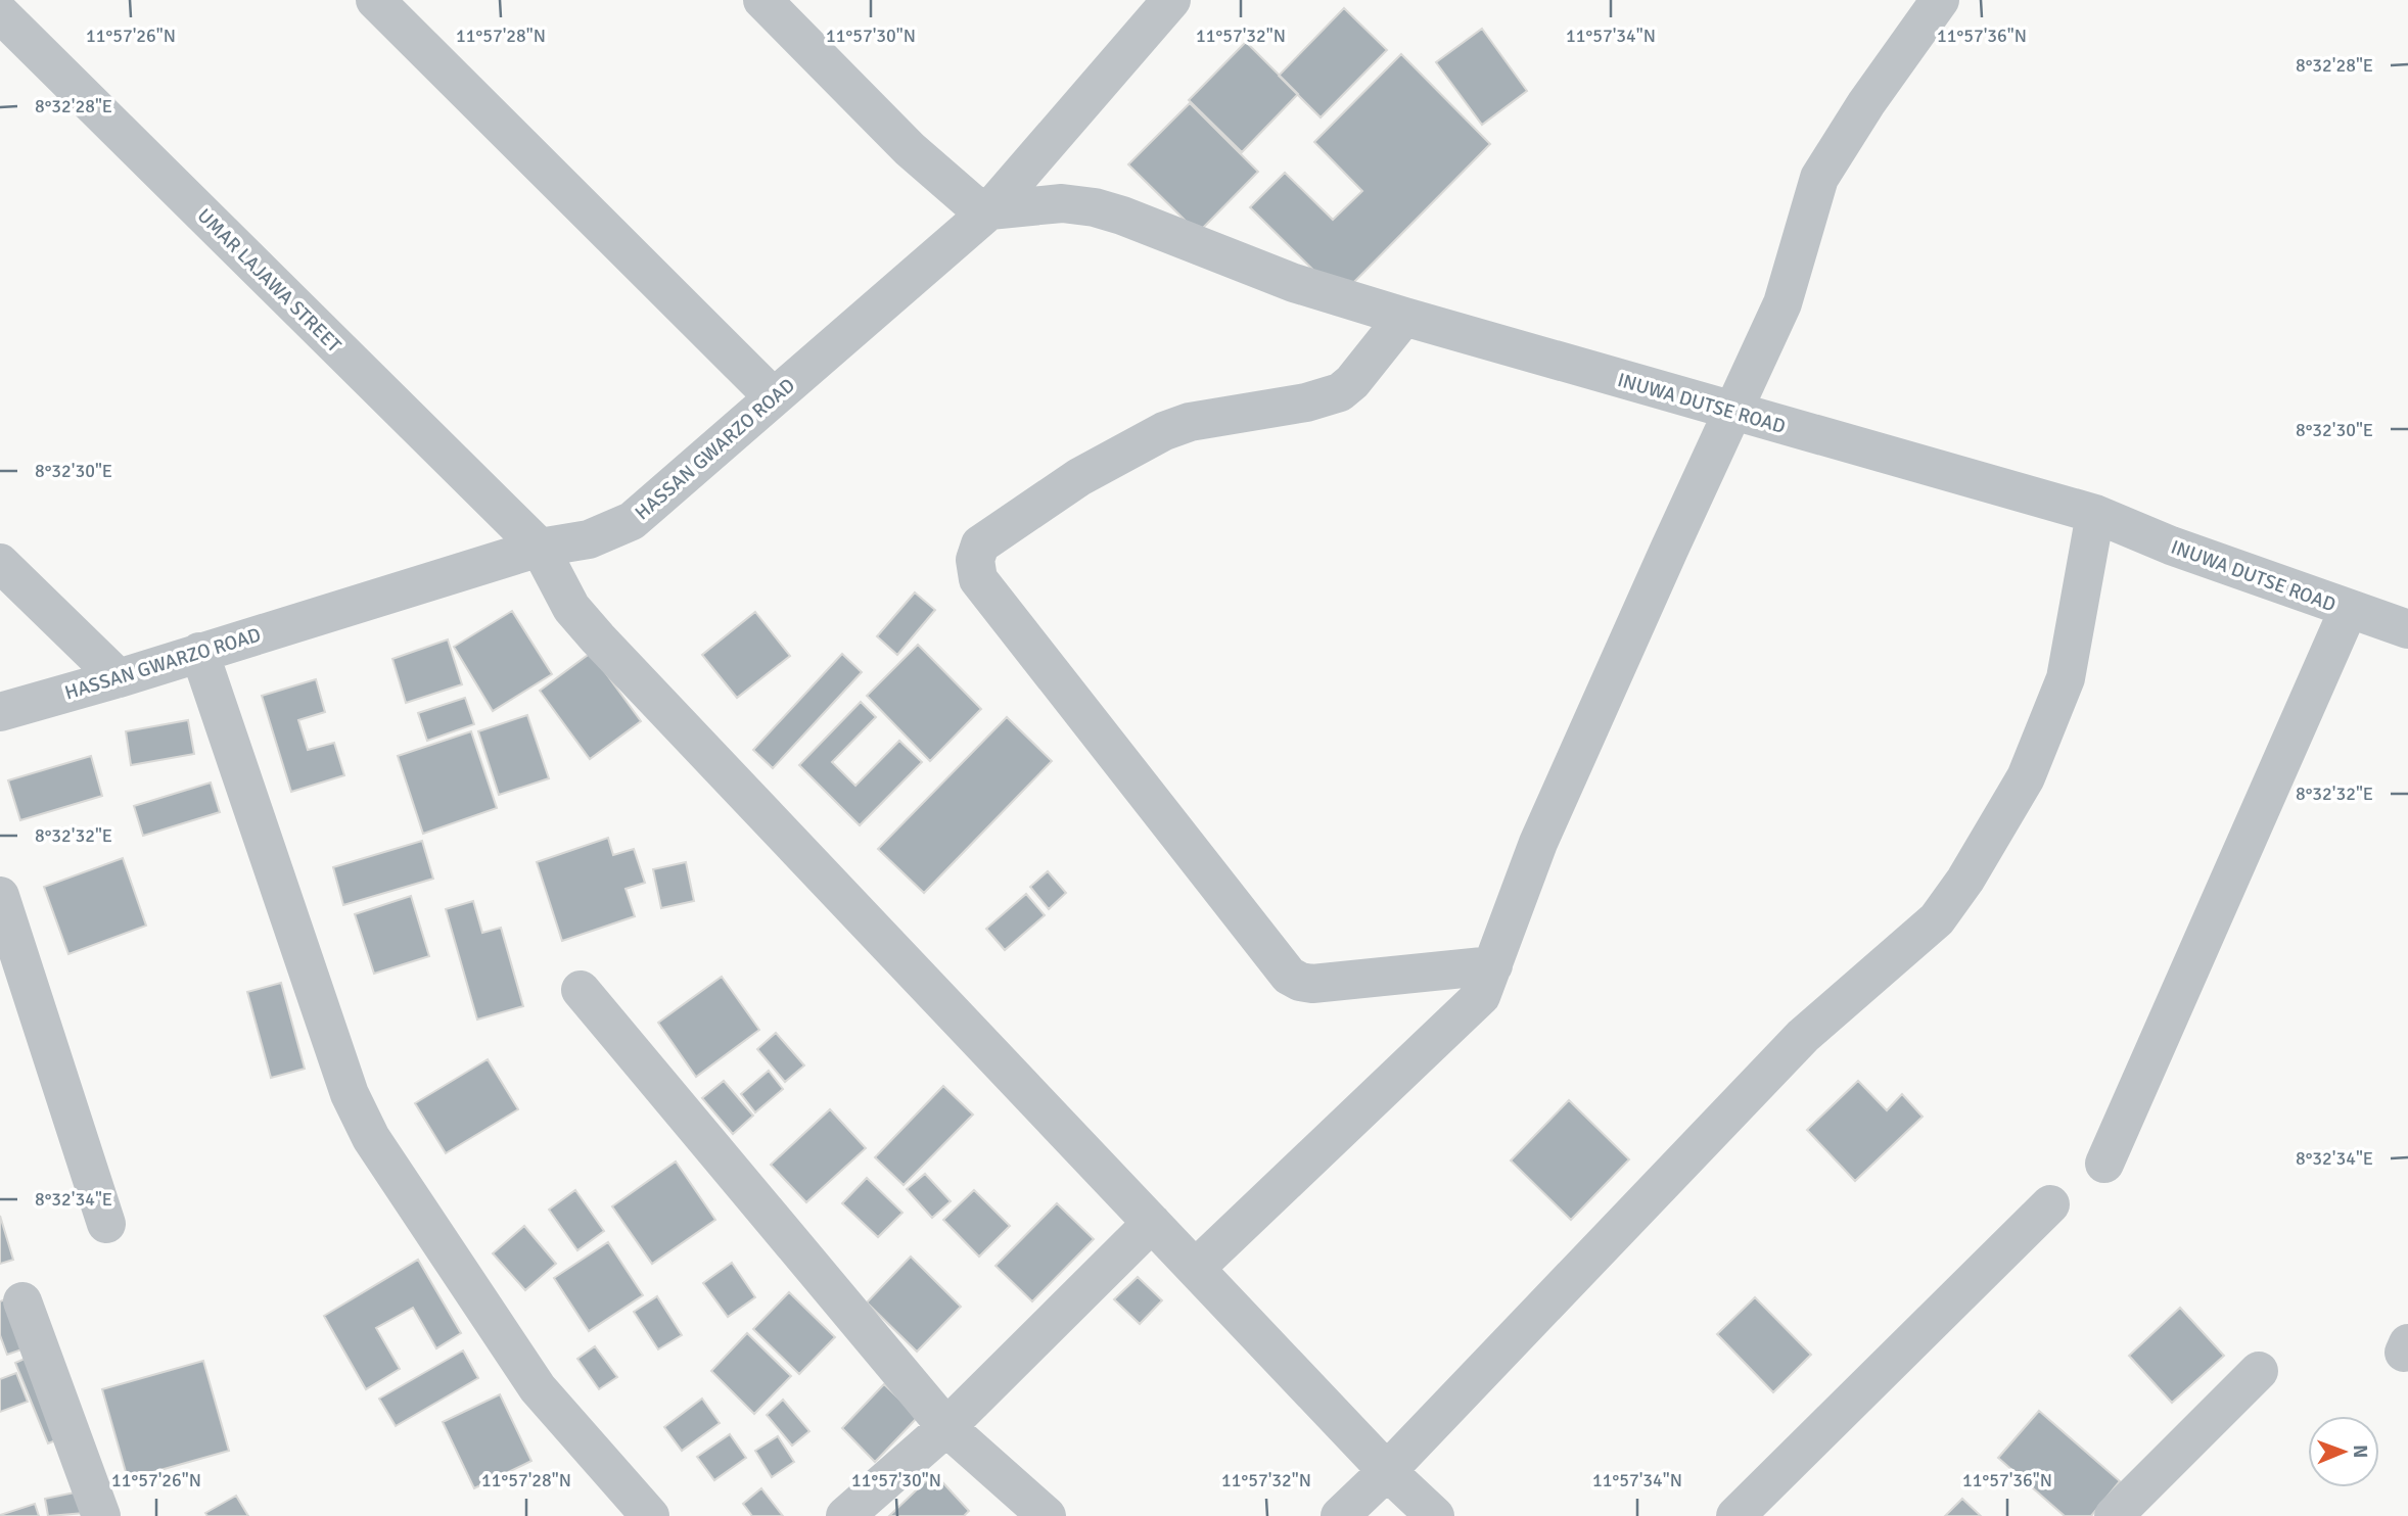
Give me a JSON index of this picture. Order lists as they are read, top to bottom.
{
  "streets": {
    "street": ["UMAR LAJAWA STREET", "INUWA DUTSE ROAD", "HASSAN GWARZO ROAD"]
  },
  "crossings": [
    ["UMAR LAJAWA STREET", "HASSAN GWARZO ROAD"],
    ["INUWA DUTSE ROAD", "HASSAN GWARZO ROAD"]
  ],
  "north": "right",
  "coordinates": [
    "11°57'26\"N",
    "11°57'28\"N",
    "11°57'30\"N",
    "11°57'32\"N",
    "11°57'34\"N",
    "11°57'36\"N",
    "8°32'28\"E",
    "8°32'30\"E",
    "8°32'32\"E",
    "8°32'34\"E"
  ]
}
